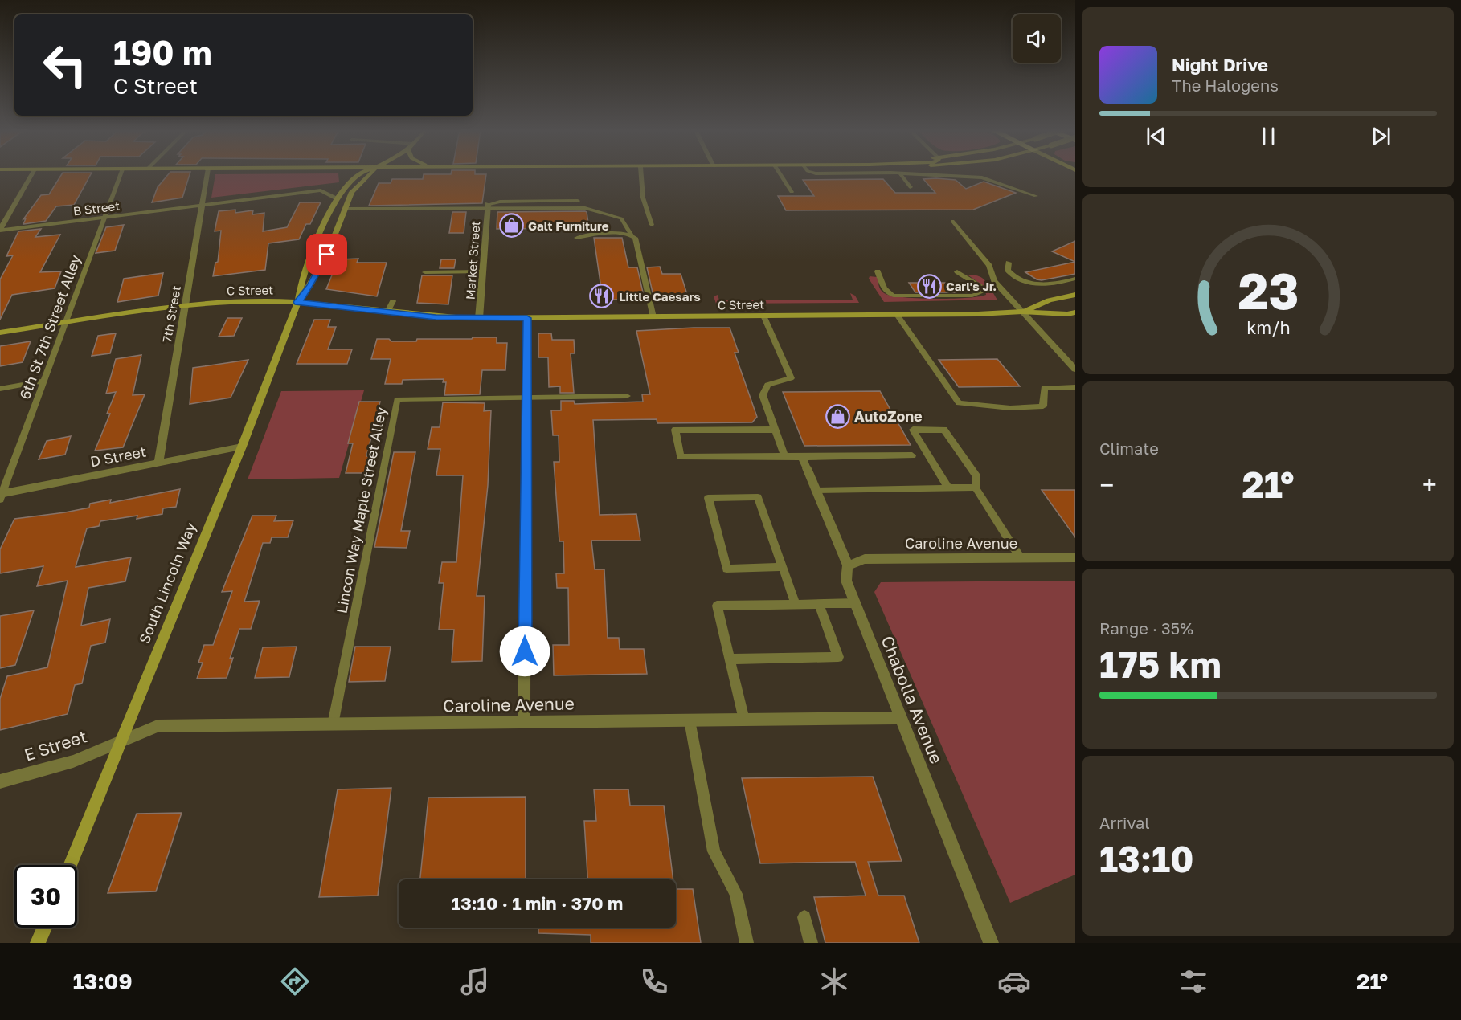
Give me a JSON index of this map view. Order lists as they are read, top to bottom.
{
  "streets": {
    "main road": ["C Street", "South Lincoln Way"],
    "street": [
      "B Street",
      "Market Street",
      "7th Street",
      "D Street",
      "Caroline Avenue",
      "Chabolla Avenue",
      "E Street"
    ],
    "lane": ["6th St 7th Street Alley", "Lincon Way Maple Street Alley"]
  },
  "crossings": [
    ["B Street", "7th Street"],
    ["B Street", "6th St 7th Street Alley"],
    ["B Street", "South Lincoln Way"],
    ["Market Street", "C Street"],
    ["C Street", "7th Street"],
    ["C Street", "6th St 7th Street Alley"],
    ["C Street", "South Lincoln Way"],
    ["7th Street", "D Street"],
    ["6th St 7th Street Alley", "D Street"],
    ["D Street", "South Lincoln Way"],
    ["Lincon Way Maple Street Alley", "Caroline Avenue"],
    ["Caroline Avenue", "South Lincoln Way"],
    ["Caroline Avenue", "Chabolla Avenue"],
    ["Caroline Avenue", "E Street"],
    ["South Lincoln Way", "E Street"]
  ],
  "places": {
    "shop": ["Galt Furniture", "AutoZone"],
    "restaurant": ["Carl's Jr.", "Little Caesars"]
  },
  "page": {
    "turn": ["190 m", "C Street"],
    "song": ["Night Drive", "The Halogens"],
    "tile": [
      "Climate",
      ["Range · 35%", "175 km"],
      ["Arrival", "13:10"]
    ],
    "heat": ["−", "21°", "+"],
    "limit": "30",
    "trip": "13:10 · 1 min · 370 m",
    "tabs": ["13:09", "21°"],
    "gauge": ["23", "km/h"]
  }
}
